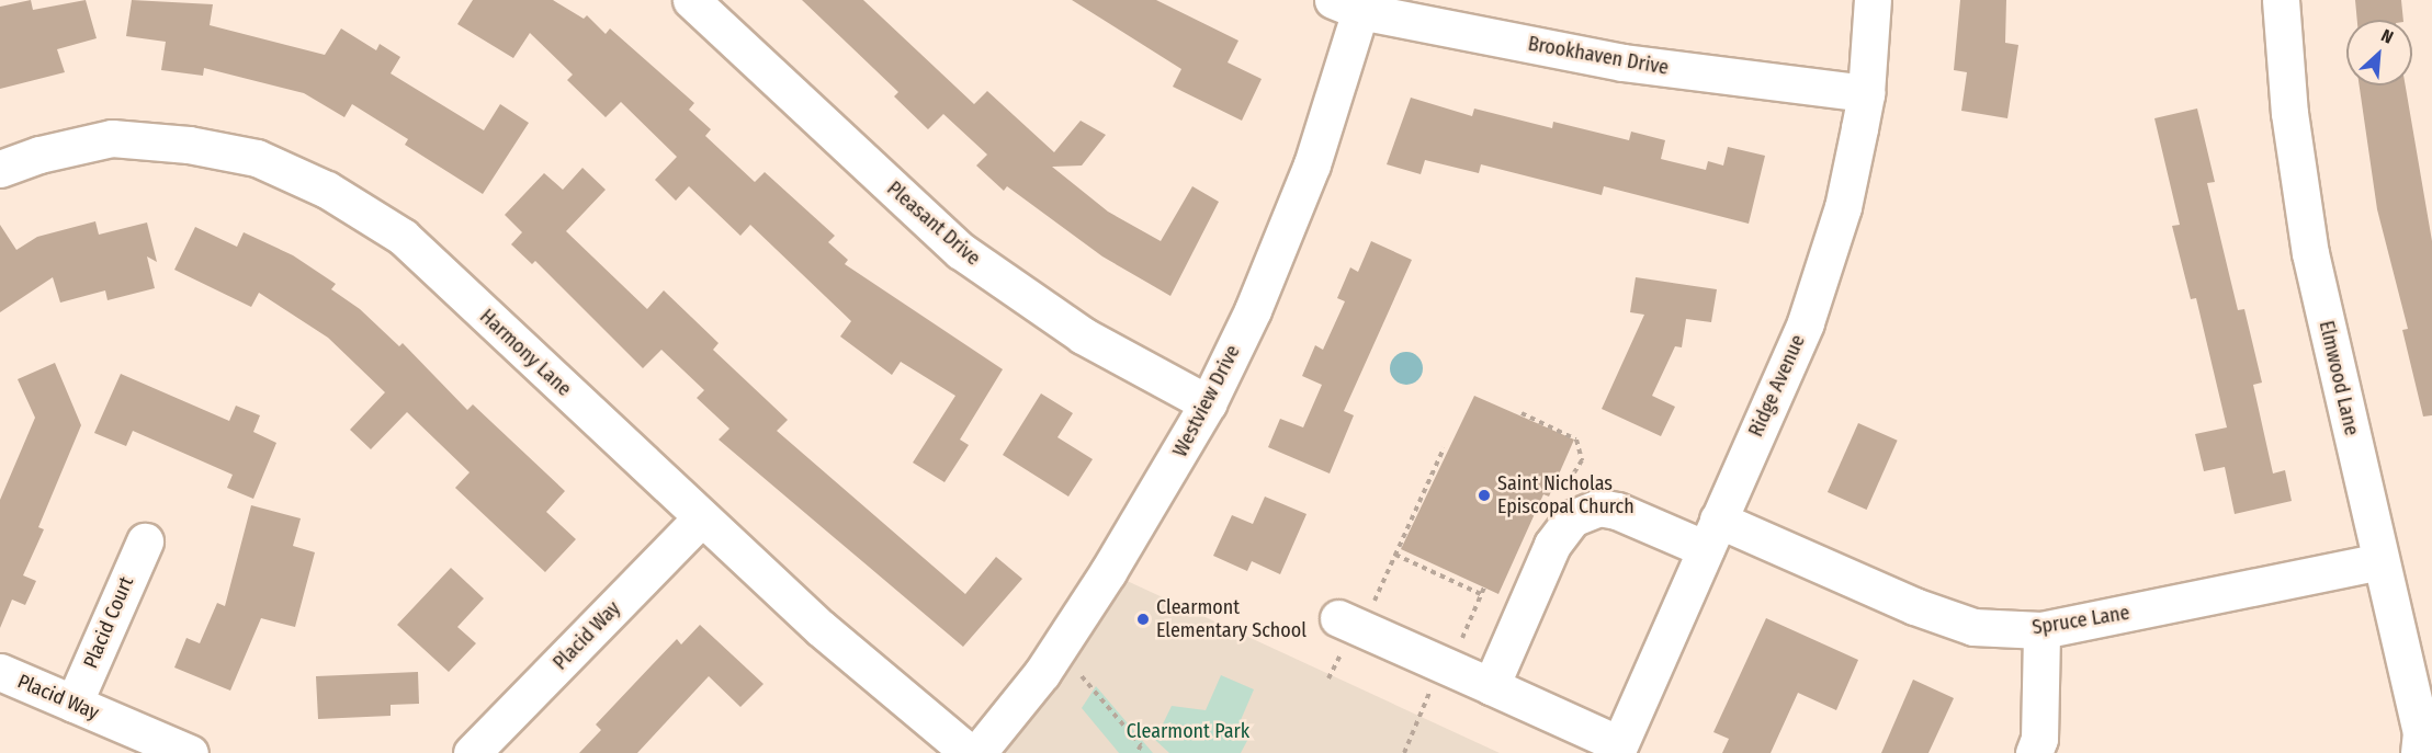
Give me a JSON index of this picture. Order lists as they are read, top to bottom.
{
  "streets": {
    "street": [
      "Brookhaven Drive",
      "Pleasant Drive",
      "Harmony Lane",
      "Elmwood Lane",
      "Ridge Avenue",
      "Westview Drive",
      "Spruce Lane",
      "Placid Court",
      "Placid Way"
    ]
  },
  "crossings": [
    ["Brookhaven Drive", "Ridge Avenue"],
    ["Brookhaven Drive", "Westview Drive"],
    ["Pleasant Drive", "Westview Drive"],
    ["Harmony Lane", "Placid Way"],
    ["Elmwood Lane", "Spruce Lane"],
    ["Ridge Avenue", "Spruce Lane"],
    ["Placid Court", "Placid Way"]
  ],
  "parks": ["Clearmont Park"],
  "places": ["Saint Nicholas Episcopal Church", "Clearmont Elementary School"],
  "north": "top right"
}
